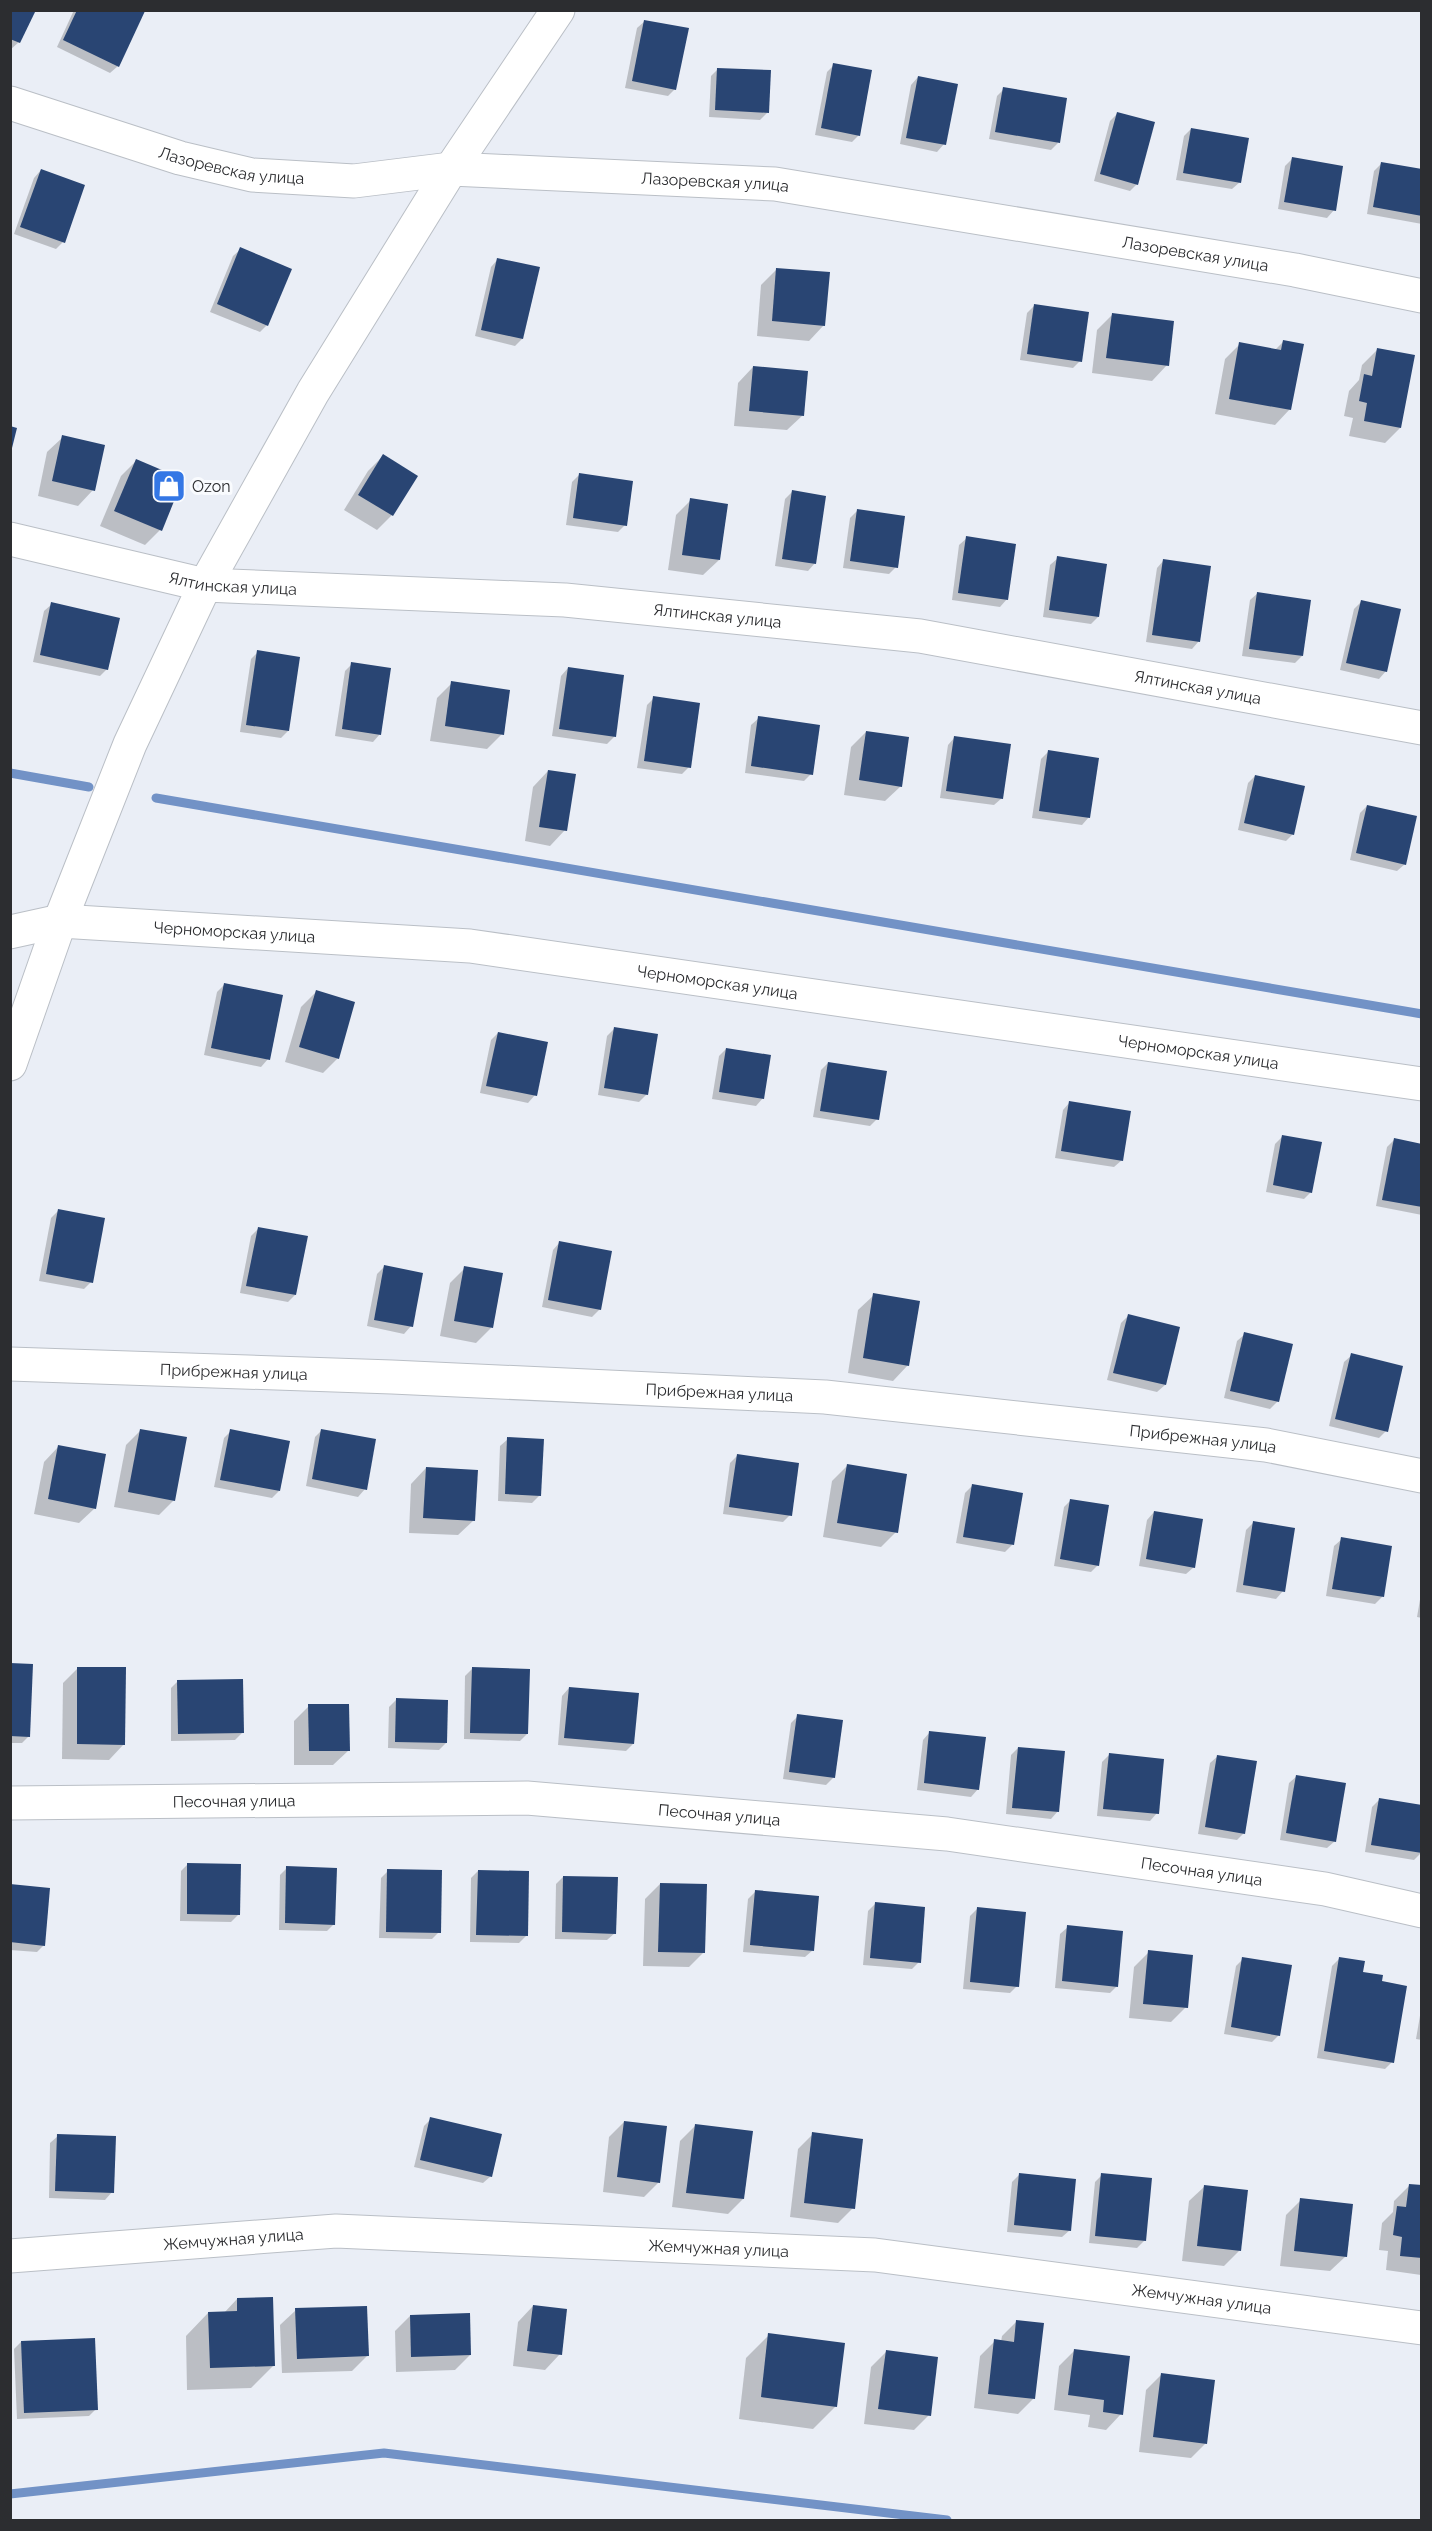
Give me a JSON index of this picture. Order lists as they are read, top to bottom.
{
  "streets": {
    "street": [
      "Лазоревская улица",
      "Ялтинская улица",
      "Черноморская улица",
      "Прибрежная улица",
      "Песочная улица",
      "Жемчужная улица"
    ]
  },
  "places": {
    "shop": ["Ozon"]
  }
}
